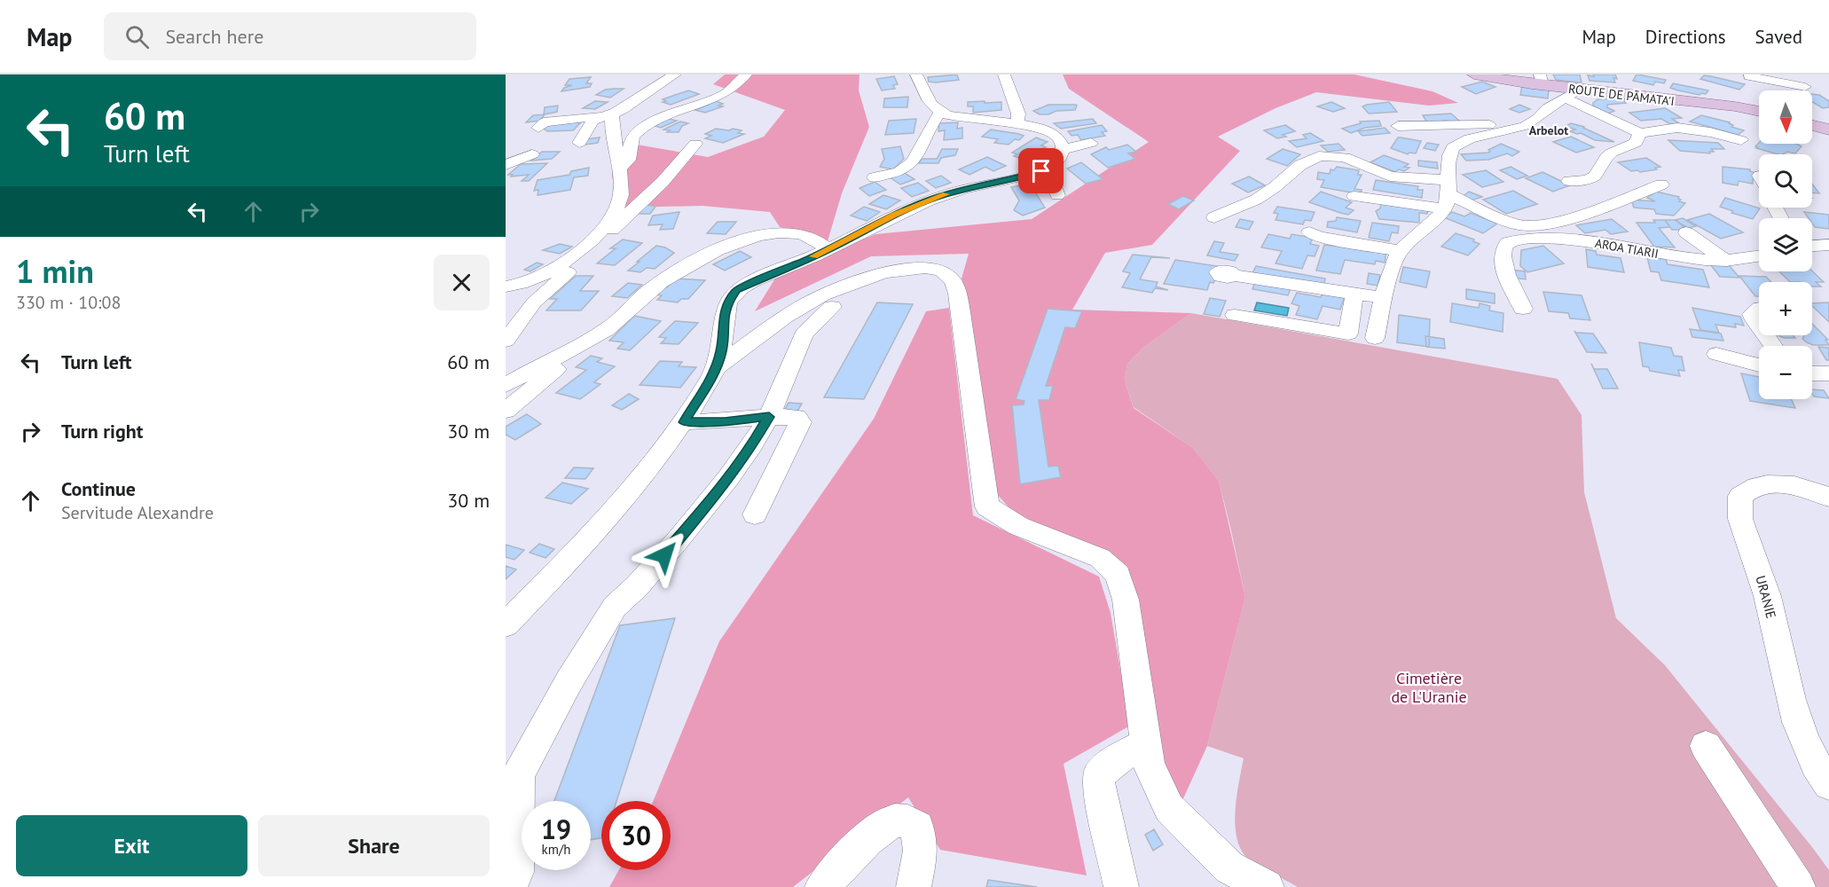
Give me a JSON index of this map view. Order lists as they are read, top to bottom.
{
  "streets": {
    "main road": ["ROUTE DE PĀMATA'I"],
    "street": ["AROA TIARII", "URANIE"]
  },
  "districts": ["Arbelot"],
  "parks": ["Cimetière de L'Uranie"],
  "north": "bottom",
  "page": {
    "header": "Map",
    "search": "Search here",
    "nav": ["Map", "Directions", "Saved"],
    "turn": ["60 m", "Turn left"],
    "map_buttons": ["+", "−"],
    "heading": ["1 min", "330 m · 10:08"],
    "list": [
      {
        "name": "Turn left",
        "value": "60 m"
      },
      {
        "name": "Turn right",
        "value": "30 m"
      },
      {
        "name": "Continue",
        "note": "Servitude Alexandre",
        "value": "30 m"
      }
    ],
    "speed": "19 km/h",
    "limit": "30",
    "buttons": ["Exit", "Share"]
  }
}
